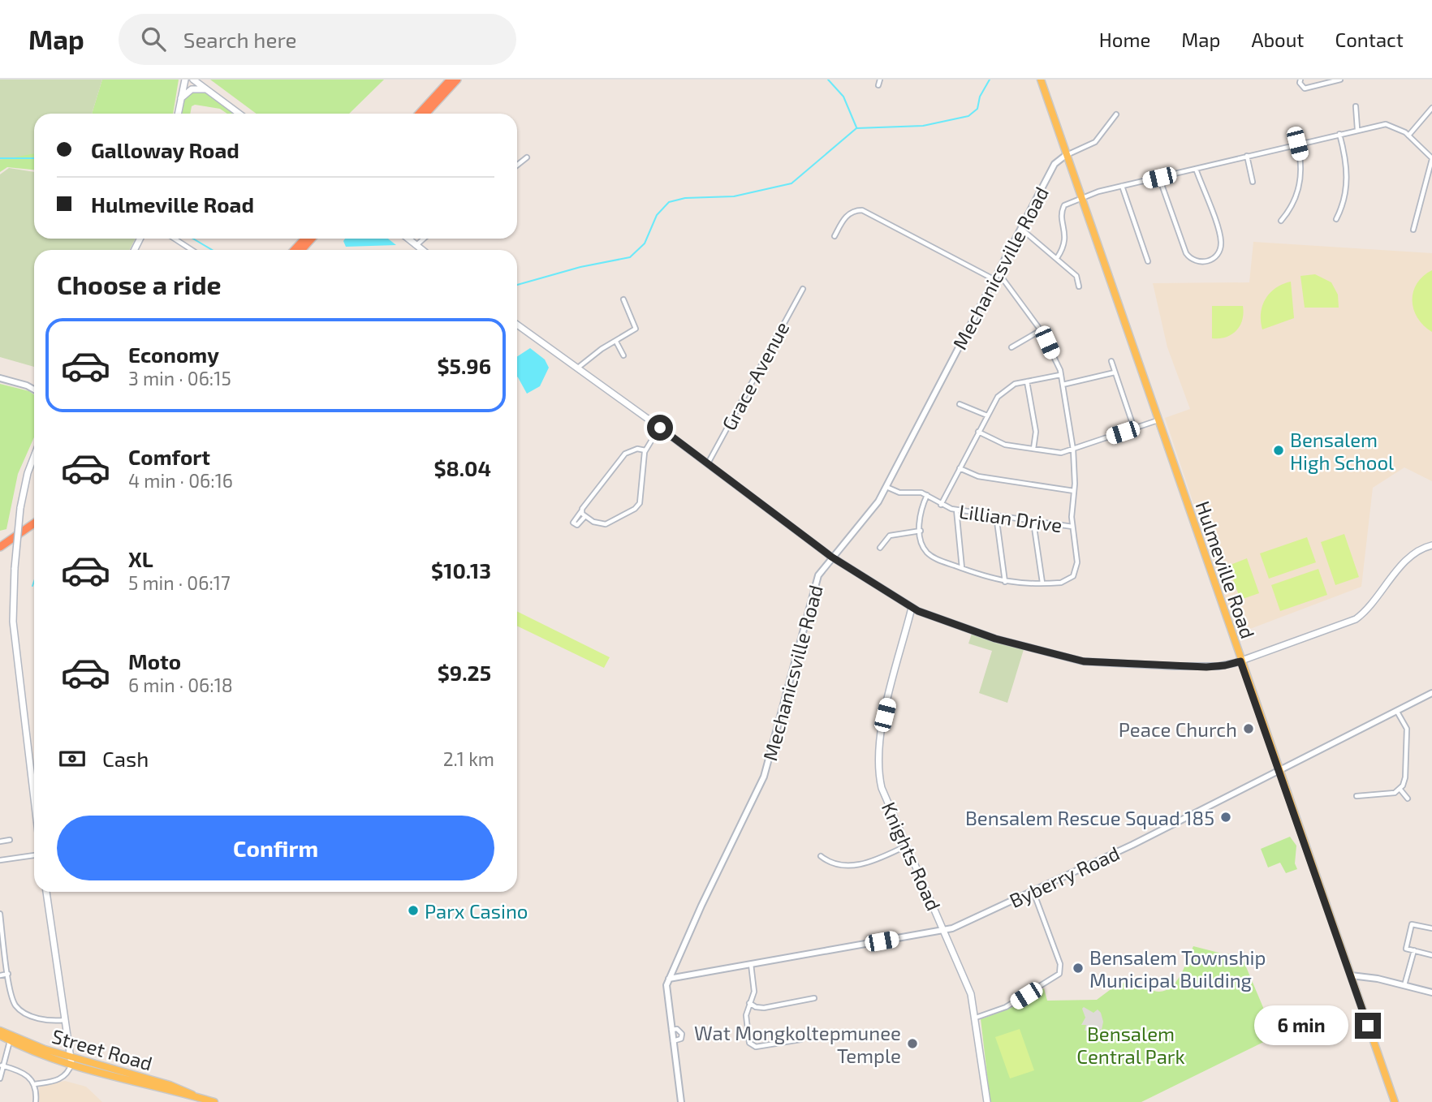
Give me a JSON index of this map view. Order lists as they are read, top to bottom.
{
  "streets": {
    "main road": ["Hulmeville Road", "Knights Road", "Street Road"],
    "street": [
      "Mechanicsville Road",
      "Grace Avenue",
      "Lillian Drive",
      "Byberry Road"
    ]
  },
  "crossings": [
    ["Mechanicsville Road", "Lillian Drive"],
    ["Mechanicsville Road", "Hulmeville Road"],
    ["Mechanicsville Road", "Byberry Road"],
    ["Hulmeville Road", "Byberry Road"],
    ["Knights Road", "Byberry Road"]
  ],
  "parks": ["Bensalem Central Park"],
  "places": [
    "Bensalem High School",
    "Peace Church",
    "Bensalem Rescue Squad 185",
    "Parx Casino",
    "Bensalem Township Municipal Building",
    "Wat Mongkoltepmunee Temple"
  ],
  "page": {
    "header": "Map",
    "search": "Search here",
    "nav": [
      "Home",
      "Map",
      "About",
      "Contact"
    ],
    "banner": ["Galloway Road", "Hulmeville Road"],
    "heading": "Choose a ride",
    "list": [
      {
        "name": "Economy",
        "note": "3 min · 06:15",
        "value": "$5.96"
      },
      {
        "name": "Comfort",
        "note": "4 min · 06:16",
        "value": "$8.04"
      },
      {
        "name": "XL",
        "note": "5 min · 06:17",
        "value": "$10.13"
      },
      {
        "name": "Moto",
        "note": "6 min · 06:18",
        "value": "$9.25"
      }
    ],
    "pay": ["Cash", "2.1 km"],
    "buttons": "Confirm",
    "bubble": "6 min"
  }
}
